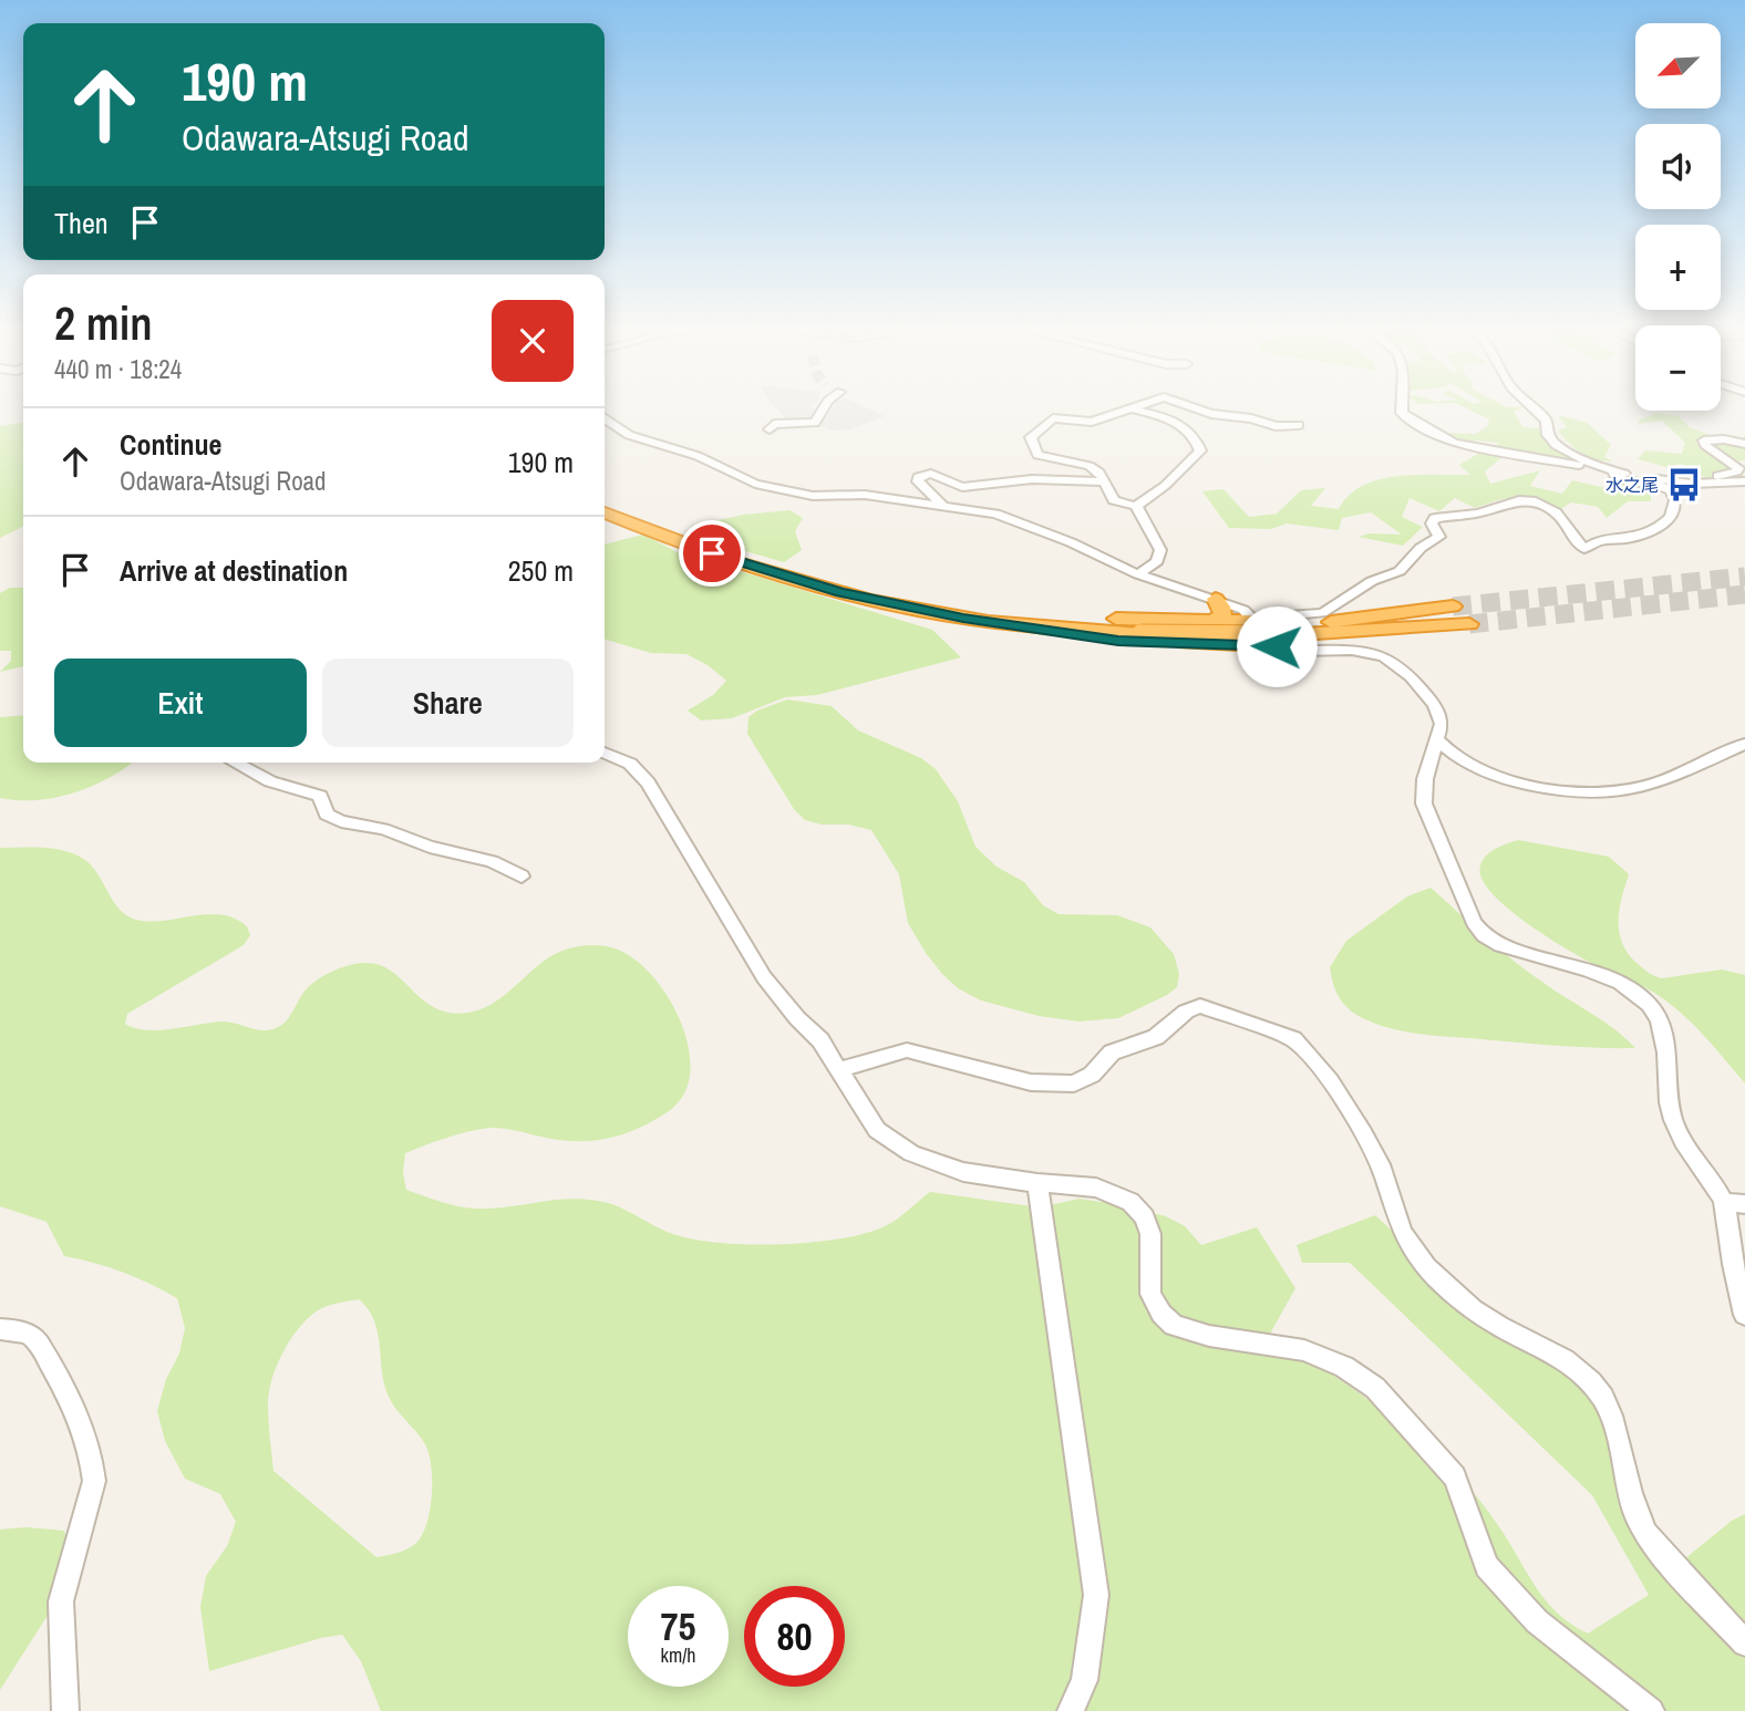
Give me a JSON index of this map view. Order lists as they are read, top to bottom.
{
  "places": {
    "bus stop": ["水之尾"]
  },
  "north": "bottom left",
  "page": {
    "map_buttons": ["+", "−"],
    "turn": ["190 m", "Odawara-Atsugi Road"],
    "then": "Then",
    "heading": ["2 min", "440 m · 18:24"],
    "list": [
      {
        "name": "Continue",
        "note": "Odawara-Atsugi Road",
        "value": "190 m"
      },
      {
        "name": "Arrive at destination",
        "value": "250 m"
      }
    ],
    "buttons": ["Exit", "Share"],
    "speed": "75 km/h",
    "limit": "80"
  }
}
